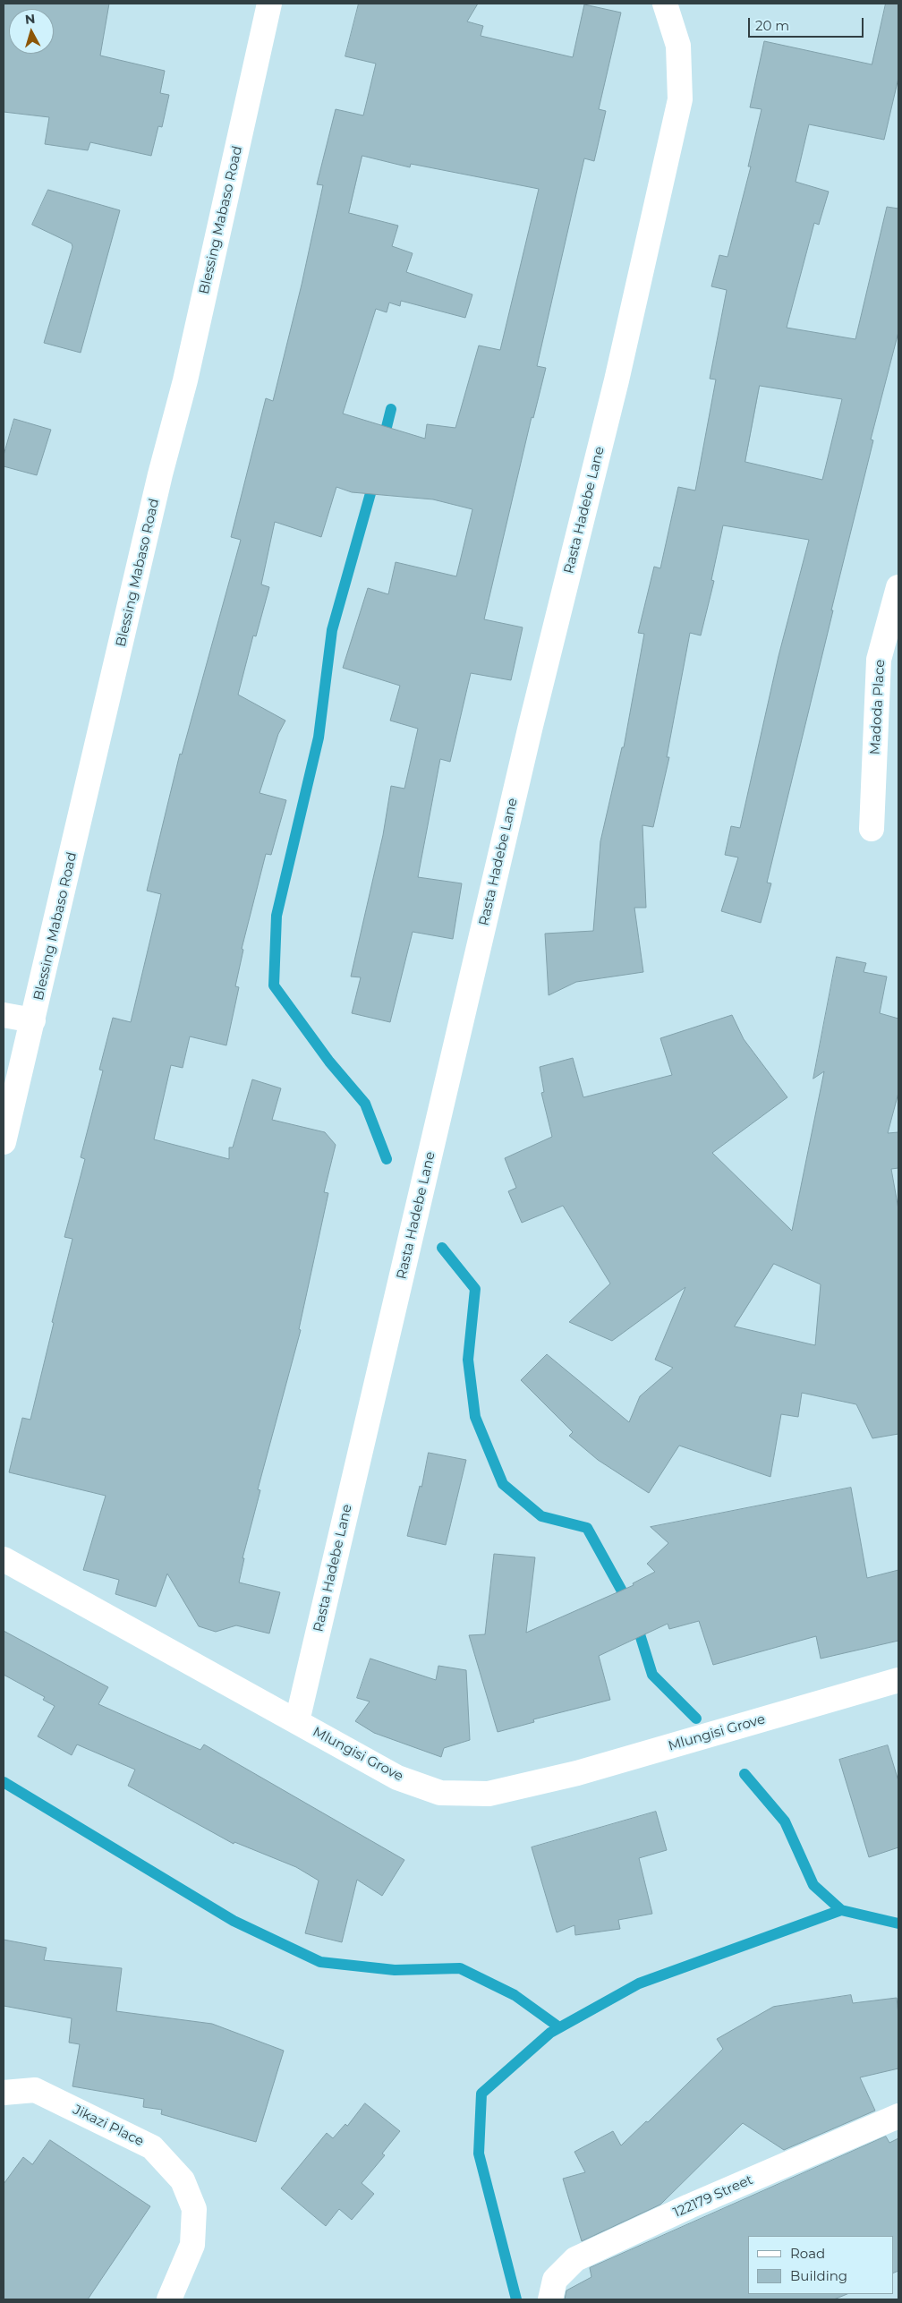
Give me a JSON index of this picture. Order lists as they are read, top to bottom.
{
  "streets": {
    "street": [
      "Blessing Mabaso Road",
      "Rasta Hadebe Lane",
      "Madoda Place",
      "Mlungisi Grove",
      "Jikazi Place",
      "122179 Street"
    ]
  },
  "crossings": [
    ["Rasta Hadebe Lane", "Mlungisi Grove"]
  ],
  "legend": ["Road", "Building"],
  "scale_bar": "20 m",
  "north": "top"
}
